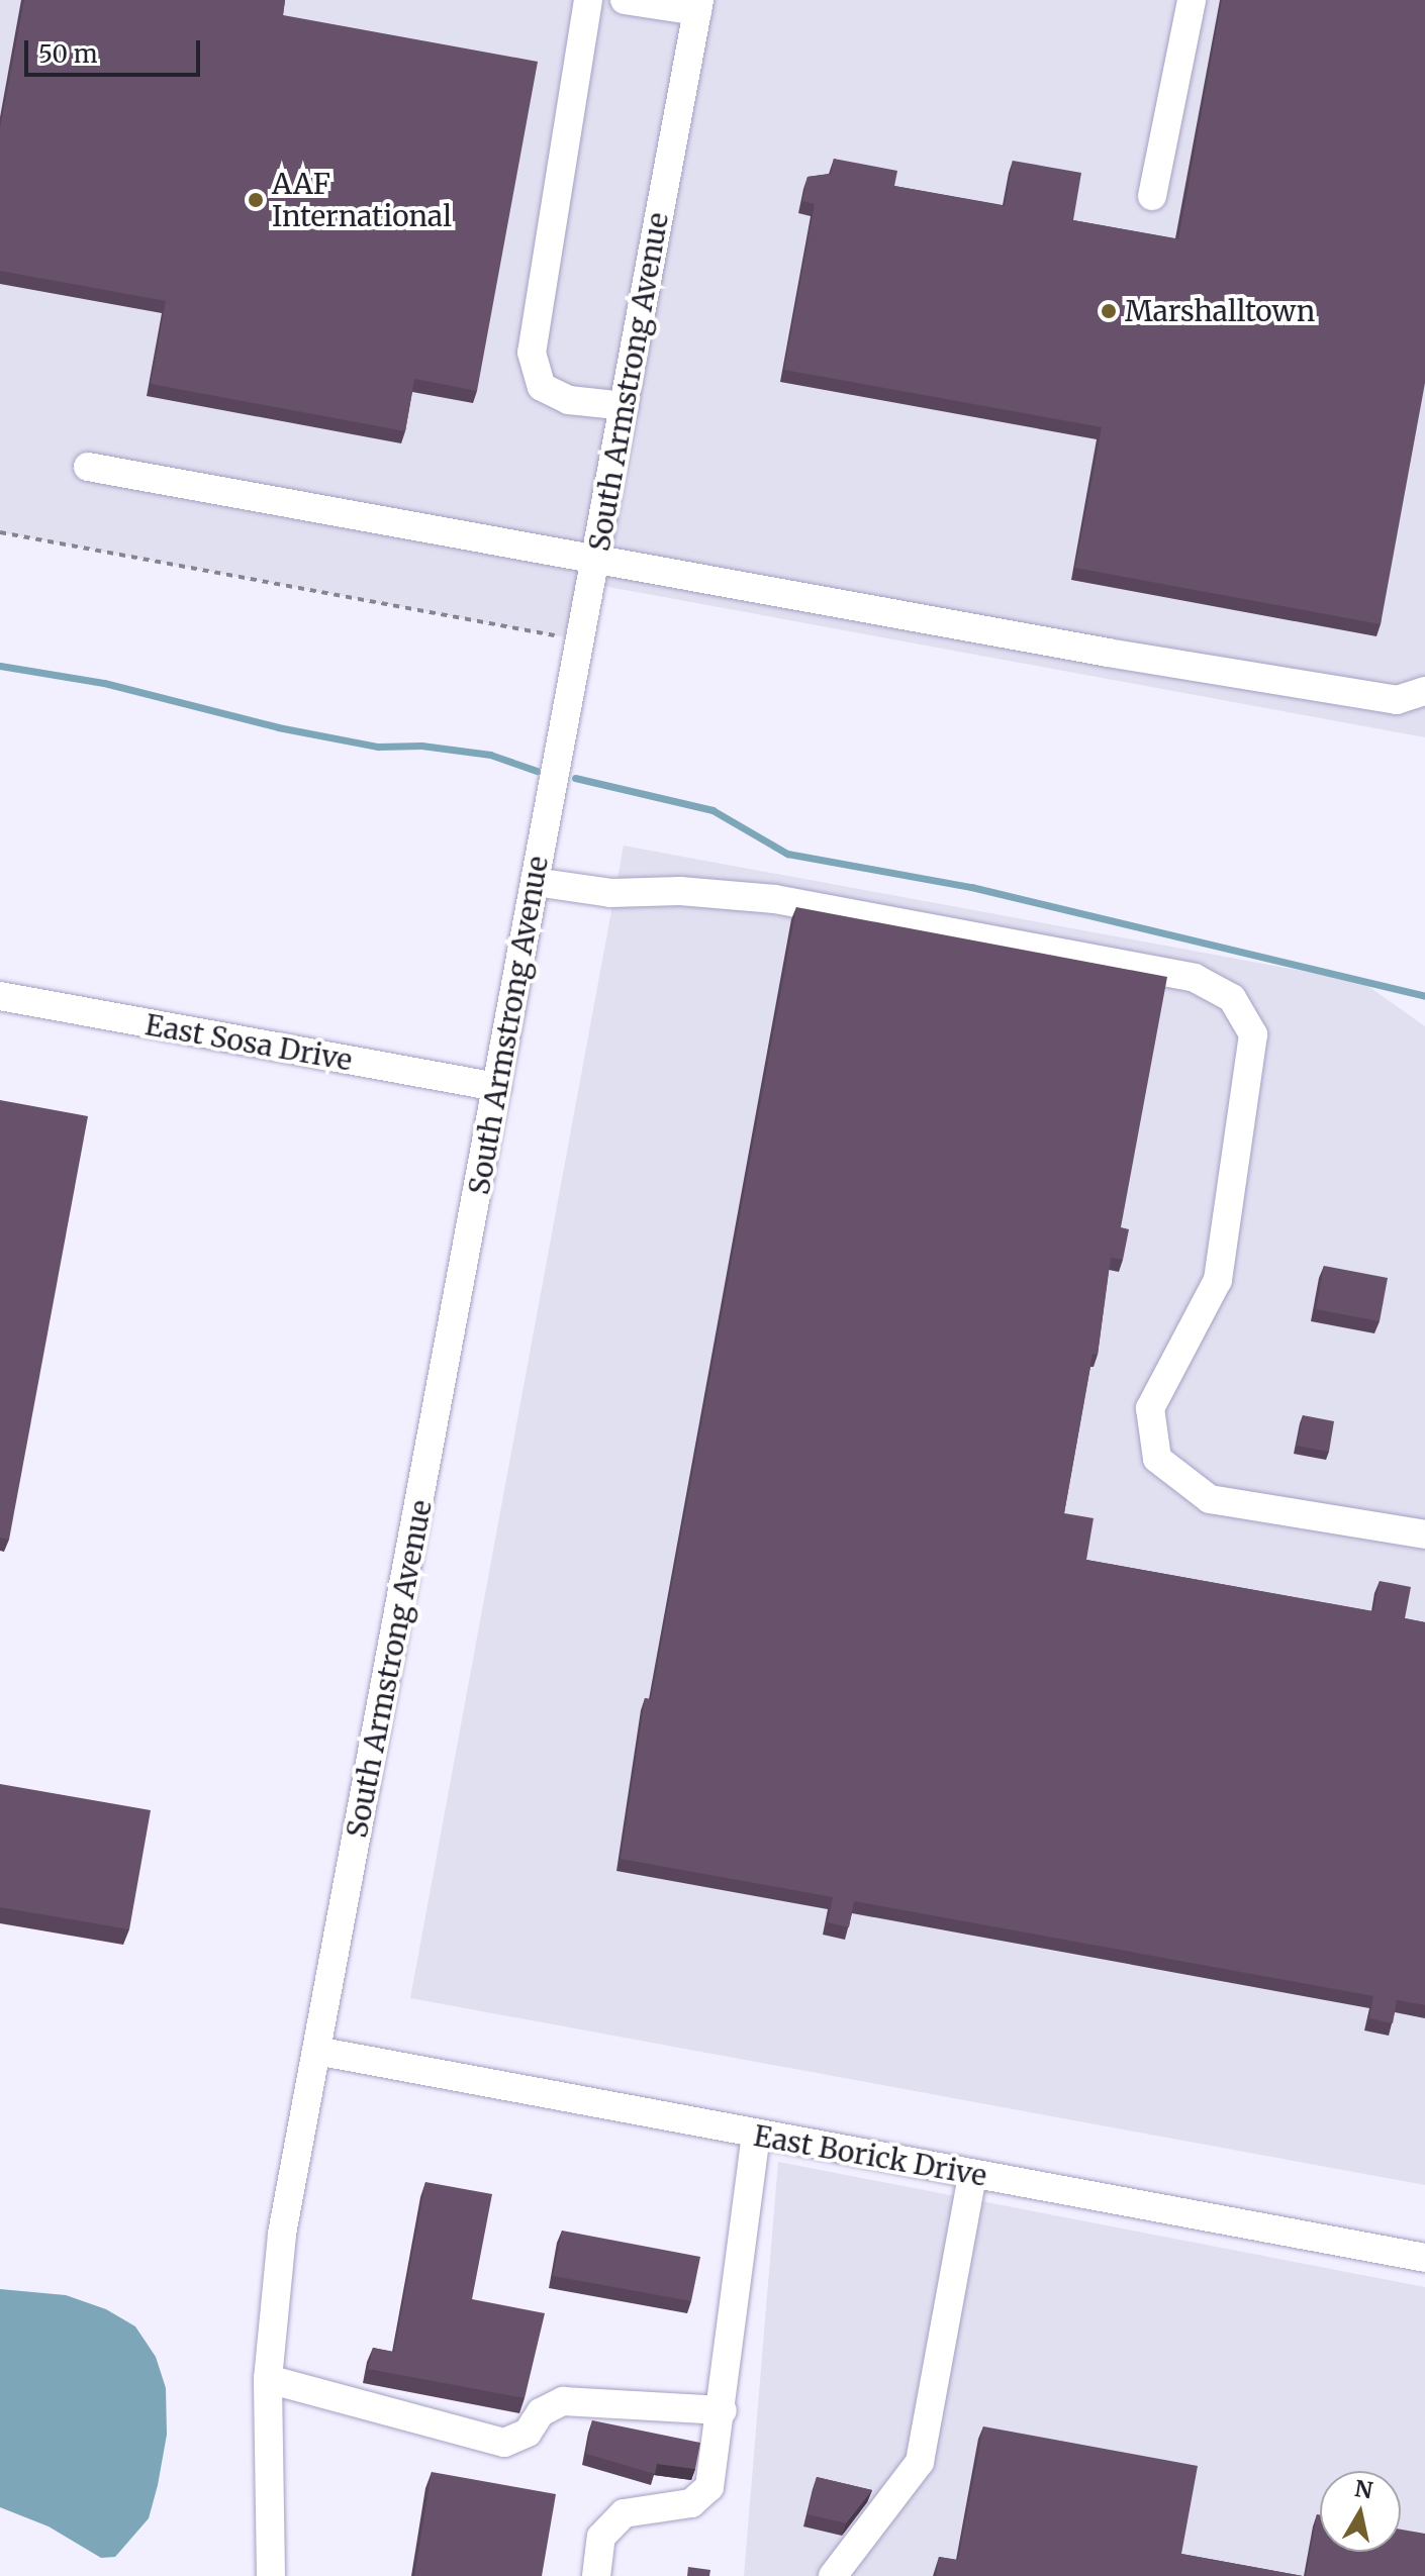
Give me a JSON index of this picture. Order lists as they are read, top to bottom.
{
  "streets": {
    "street": ["South Armstrong Avenue", "East Sosa Drive", "East Borick Drive"]
  },
  "crossings": [
    ["South Armstrong Avenue", "East Sosa Drive"],
    ["South Armstrong Avenue", "East Borick Drive"]
  ],
  "places": ["AAF International", "Marshalltown"],
  "scale_bar": "50 m",
  "north": "top"
}
